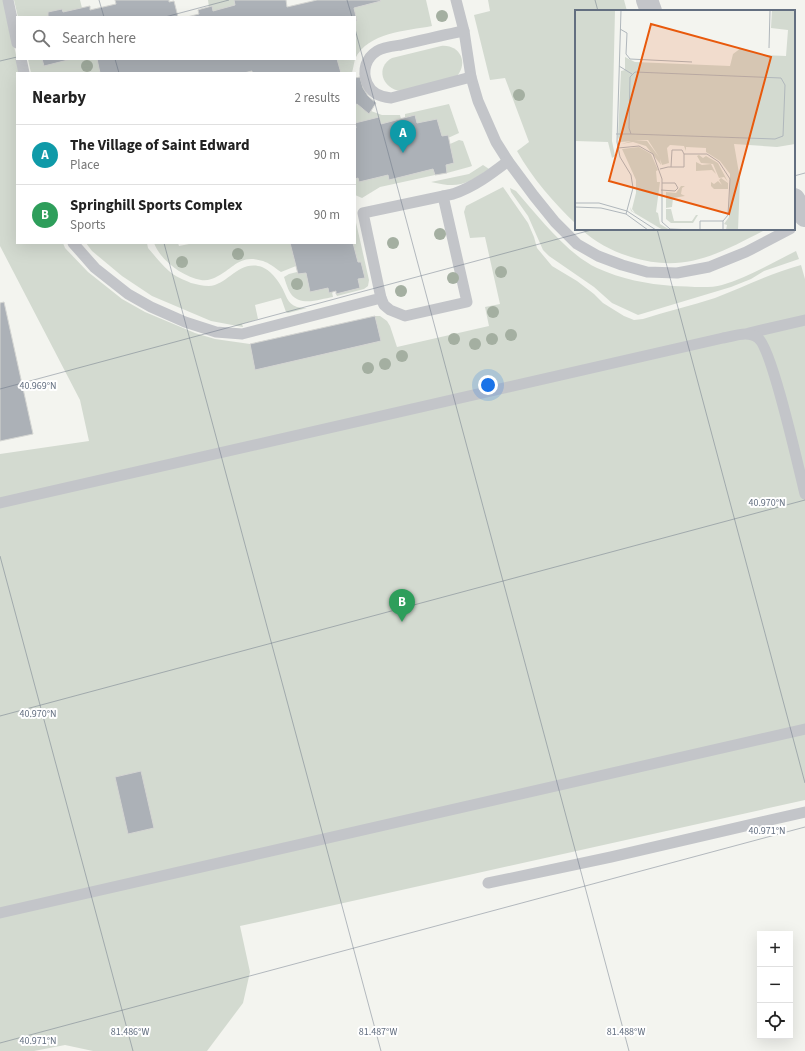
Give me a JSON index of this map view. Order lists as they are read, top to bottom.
{
  "page": {
    "search": "Search here",
    "heading": ["Nearby", "2 results"],
    "pins": ["A", "B"],
    "list": [
      {
        "mark": "A",
        "name": "The Village of Saint Edward",
        "note": "Place",
        "value": "90 m"
      },
      {
        "mark": "B",
        "name": "Springhill Sports Complex",
        "note": "Sports",
        "value": "90 m"
      }
    ],
    "map_buttons": ["+", "−"]
  },
  "coordinates": [
    "40.969°N",
    "40.970°N",
    "40.971°N",
    "81.486°W",
    "81.487°W",
    "81.488°W"
  ]
}
